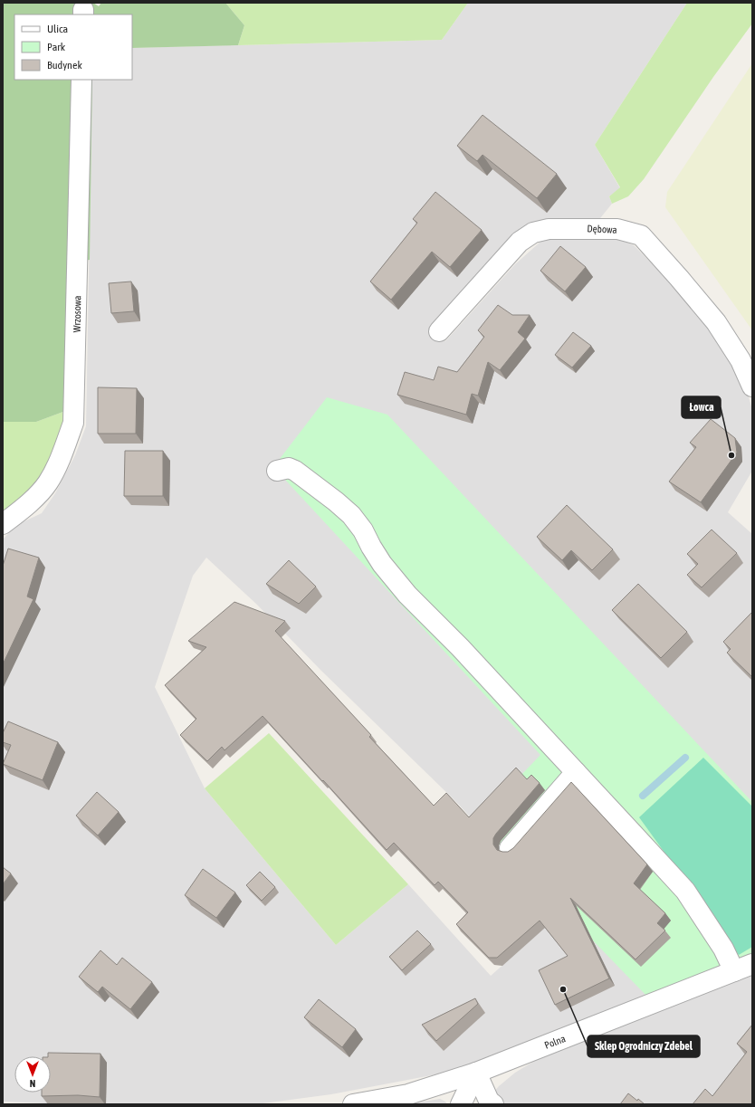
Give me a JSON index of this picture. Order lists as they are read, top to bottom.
{
  "streets": {
    "street": ["Dębowa", "Wrzosowa", "Polna"]
  },
  "places": ["Łowca", "Sklep Ogrodniczy Zdebel"],
  "legend": ["Ulica", "Park", "Budynek"],
  "north": "bottom"
}
